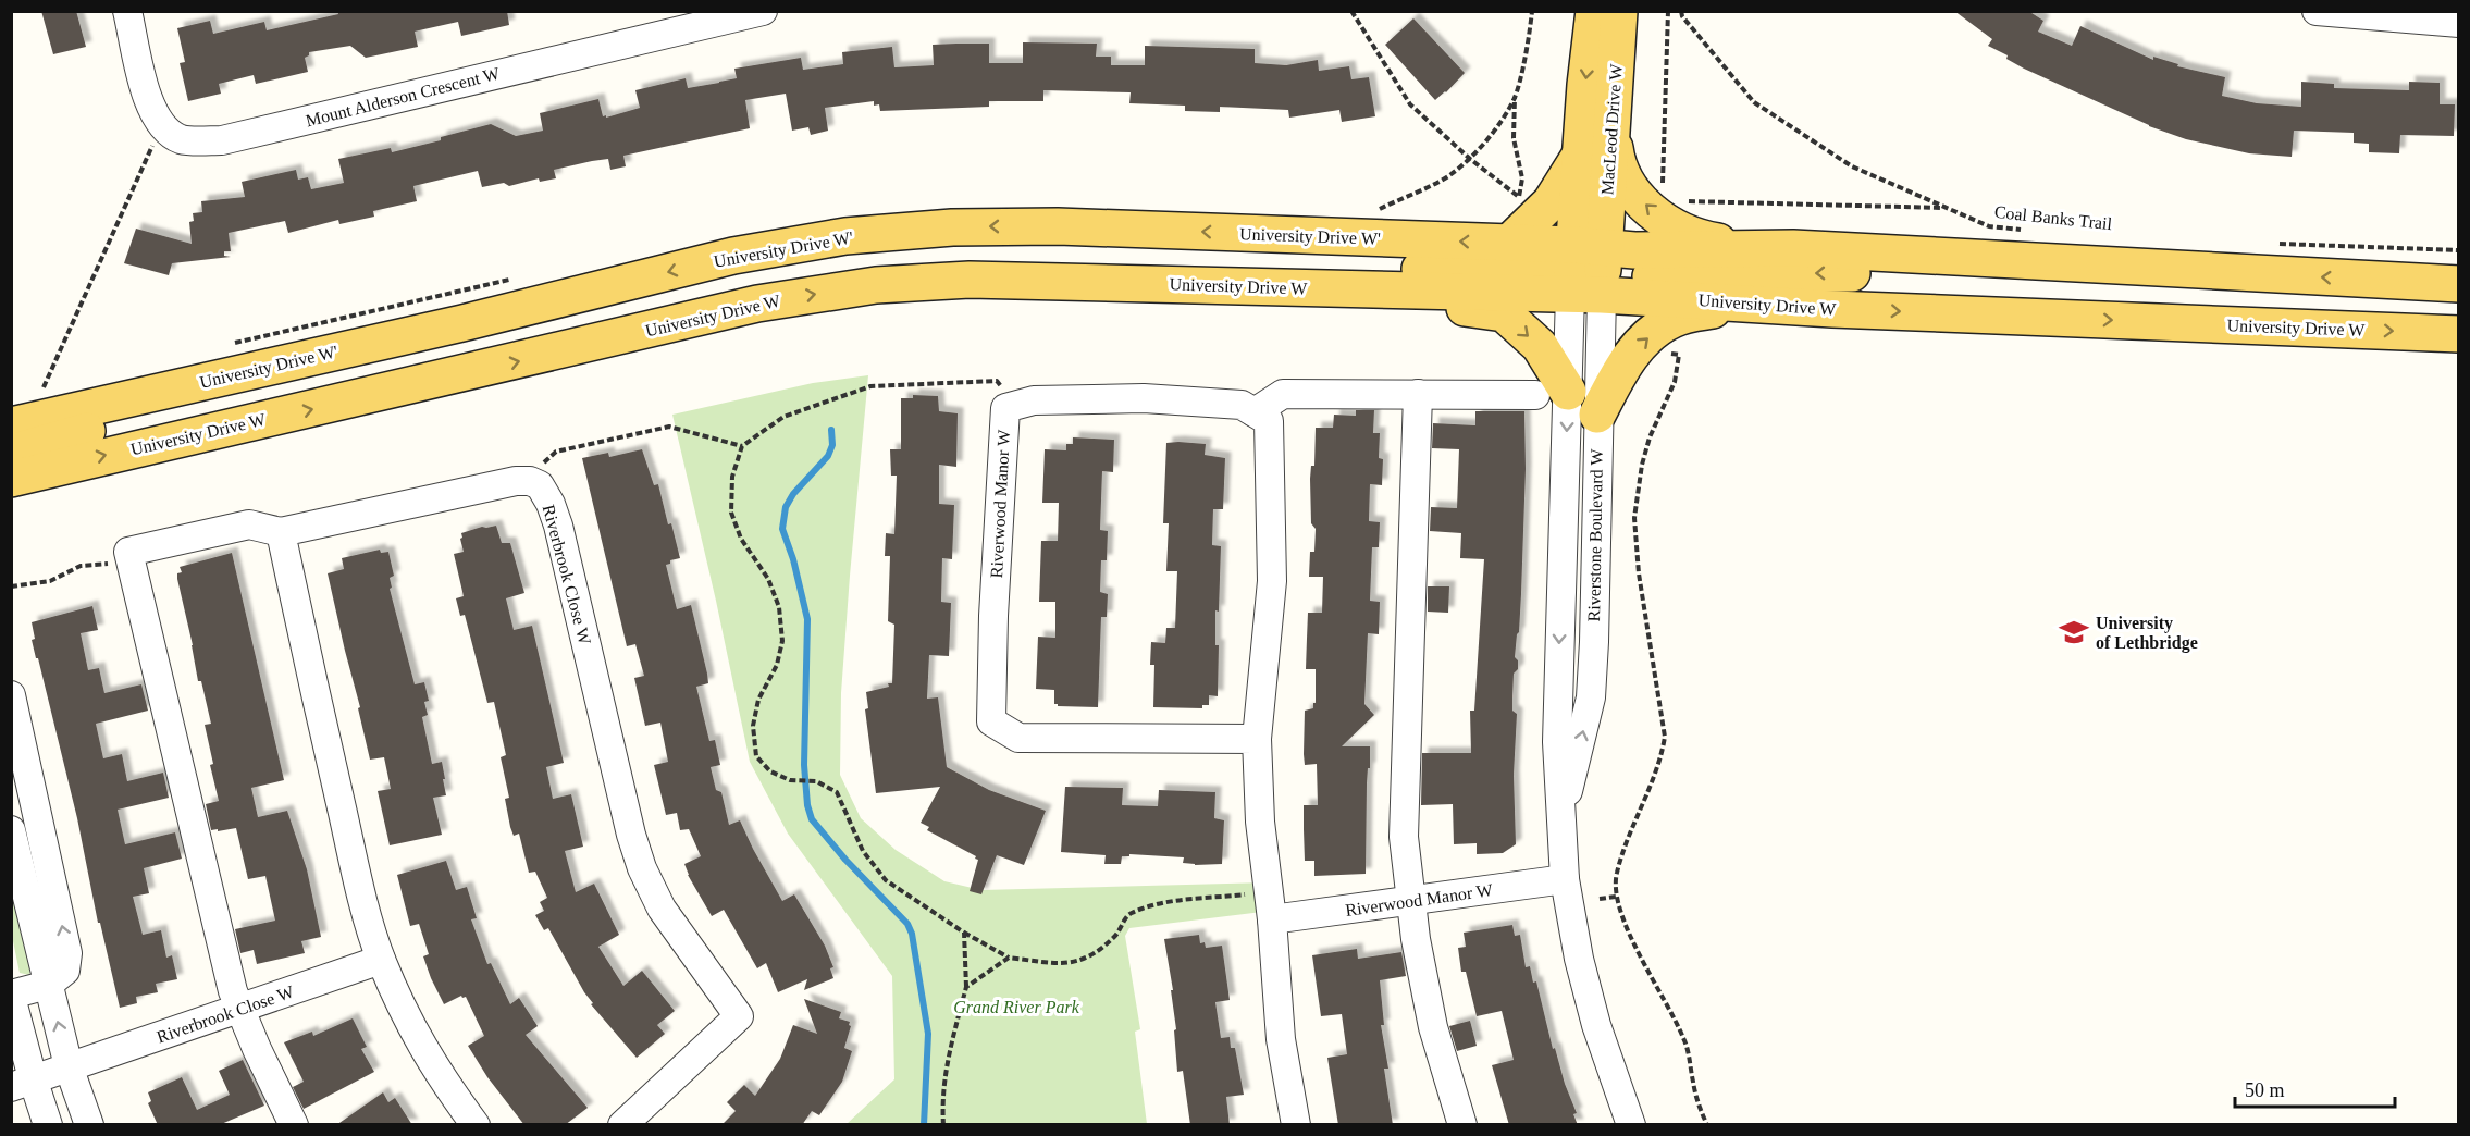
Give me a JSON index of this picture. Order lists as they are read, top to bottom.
{
  "streets": {
    "main road": ["MacLeod Drive W", "University Drive W'", "University Drive W"],
    "street": [
      "Mount Alderson Crescent W",
      "Riverwood Manor W",
      "Riverstone Boulevard W",
      "Riverbrook Close W"
    ],
    "path": ["Coal Banks Trail"]
  },
  "crossings": [
    ["MacLeod Drive W", "University Drive W'"],
    ["MacLeod Drive W", "University Drive W"],
    ["MacLeod Drive W", "Riverstone Boulevard W"],
    ["University Drive W'", "University Drive W"],
    ["University Drive W'", "Riverstone Boulevard W"],
    ["University Drive W", "Riverstone Boulevard W"],
    ["Riverwood Manor W", "Riverstone Boulevard W"]
  ],
  "parks": ["Grand River Park"],
  "places": {
    "school or university": ["University of Lethbridge"]
  },
  "scale_bar": "50 m"
}
